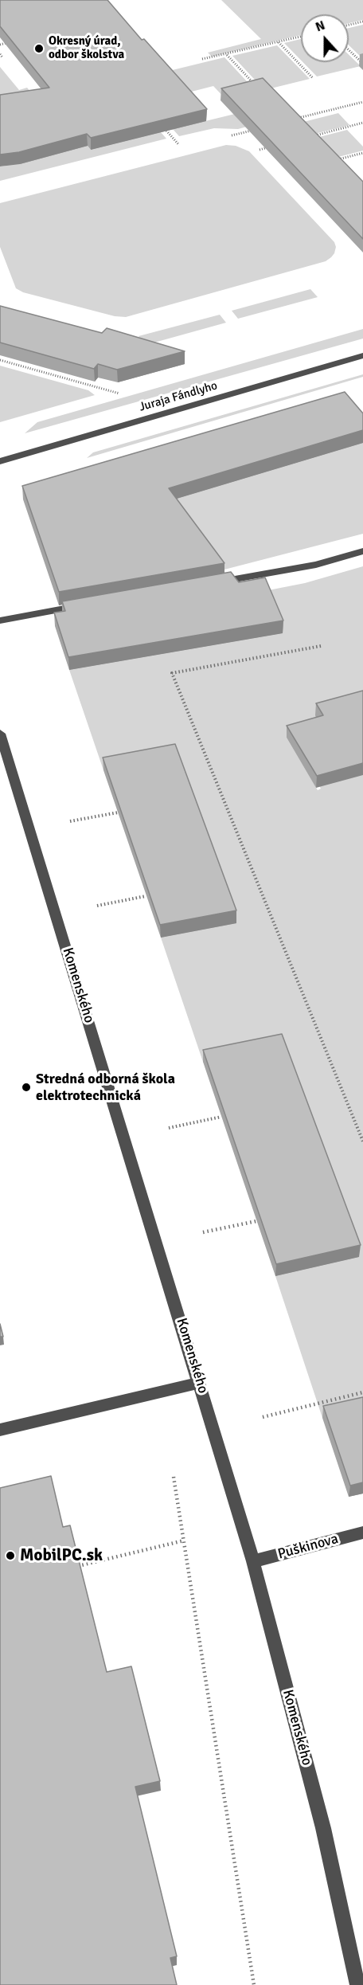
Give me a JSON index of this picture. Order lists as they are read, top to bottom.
{
  "streets": {
    "street": ["Juraja Fándlyho", "Komenského", "Puškinova"]
  },
  "crossings": [
    ["Komenského", "Puškinova"]
  ],
  "places": ["Okresný úrad, odbor školstva", "Stredná odborná škola elektrotechnická", "MobilPC.sk"],
  "north": "top"
}
